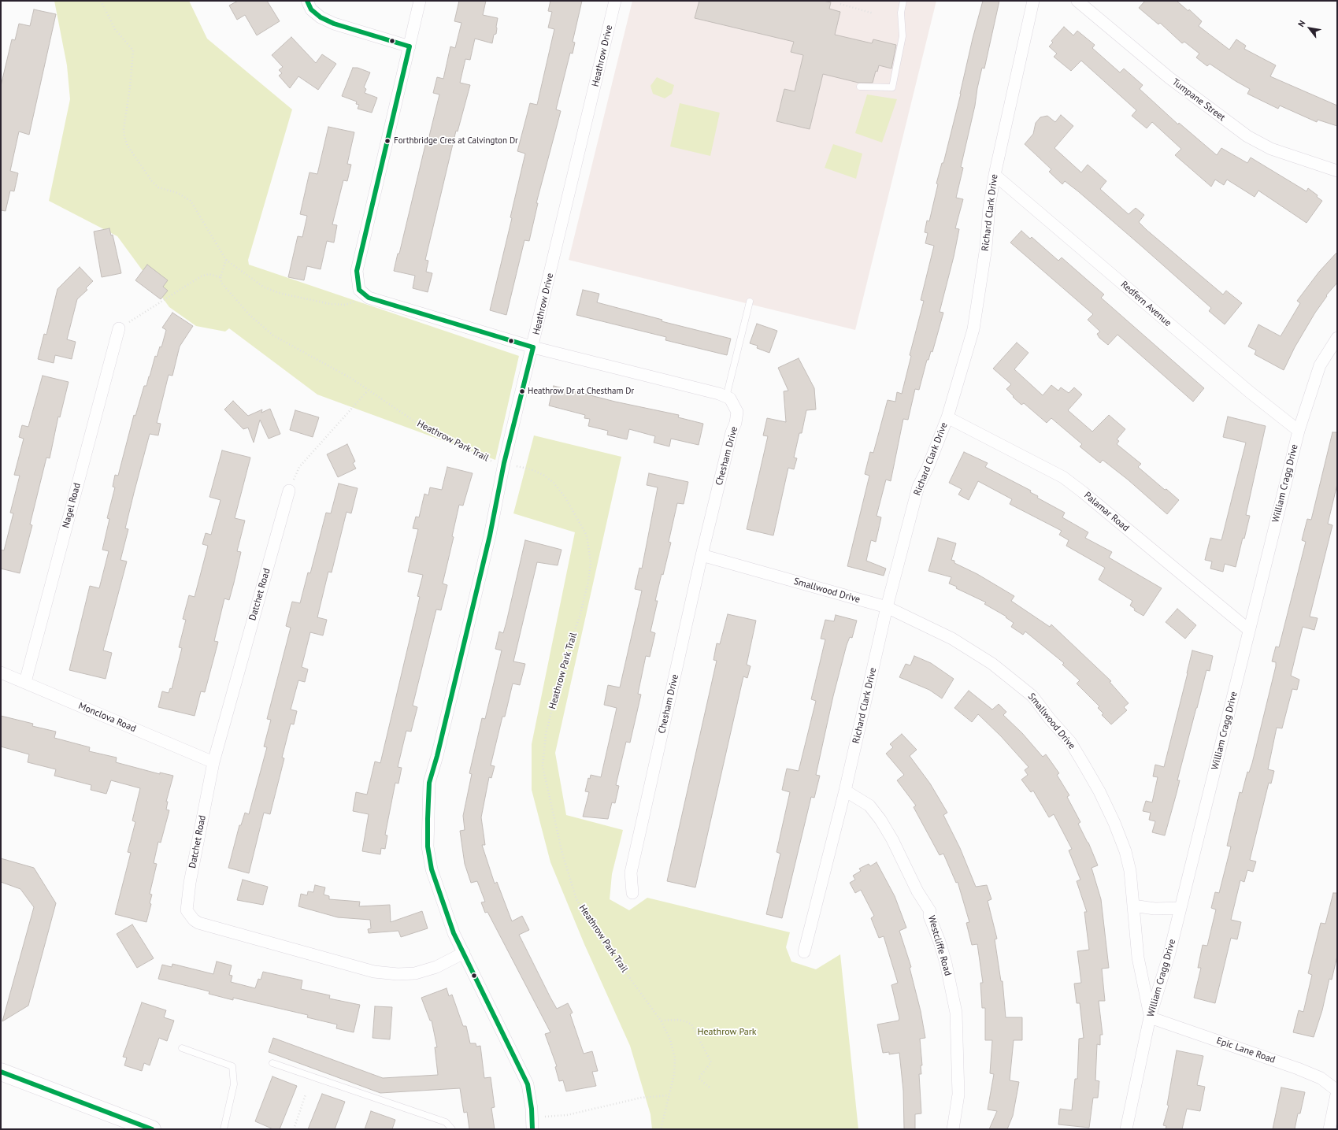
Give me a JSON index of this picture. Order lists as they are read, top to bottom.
{
  "streets": {
    "street": [
      "Heathrow Drive",
      "Tumpane Street",
      "Richard Clark Drive",
      "Redfern Avenue",
      "Chesham Drive",
      "William Cragg Drive",
      "Nagel Road",
      "Palamar Road",
      "Smallwood Drive",
      "Datchet Road",
      "Monclova Road",
      "Westcliffe Road",
      "Epic Lane Road"
    ],
    "path": ["Heathrow Park Trail"]
  },
  "crossings": [
    ["Heathrow Drive", "Heathrow Park Trail"],
    ["Heathrow Drive", "Datchet Road"],
    ["Richard Clark Drive", "Redfern Avenue"],
    ["Richard Clark Drive", "Palamar Road"],
    ["Richard Clark Drive", "Smallwood Drive"],
    ["Richard Clark Drive", "Westcliffe Road"],
    ["Redfern Avenue", "William Cragg Drive"],
    ["Chesham Drive", "Smallwood Drive"],
    ["William Cragg Drive", "Palamar Road"],
    ["William Cragg Drive", "Smallwood Drive"],
    ["William Cragg Drive", "Epic Lane Road"],
    ["Nagel Road", "Monclova Road"],
    ["Smallwood Drive", "Epic Lane Road"],
    ["Datchet Road", "Monclova Road"]
  ],
  "parks": ["Heathrow Park"],
  "places": ["Forthbridge Cres at Calvington Dr", "Heathrow Dr at Chestham Dr"],
  "north": "top left"
}
